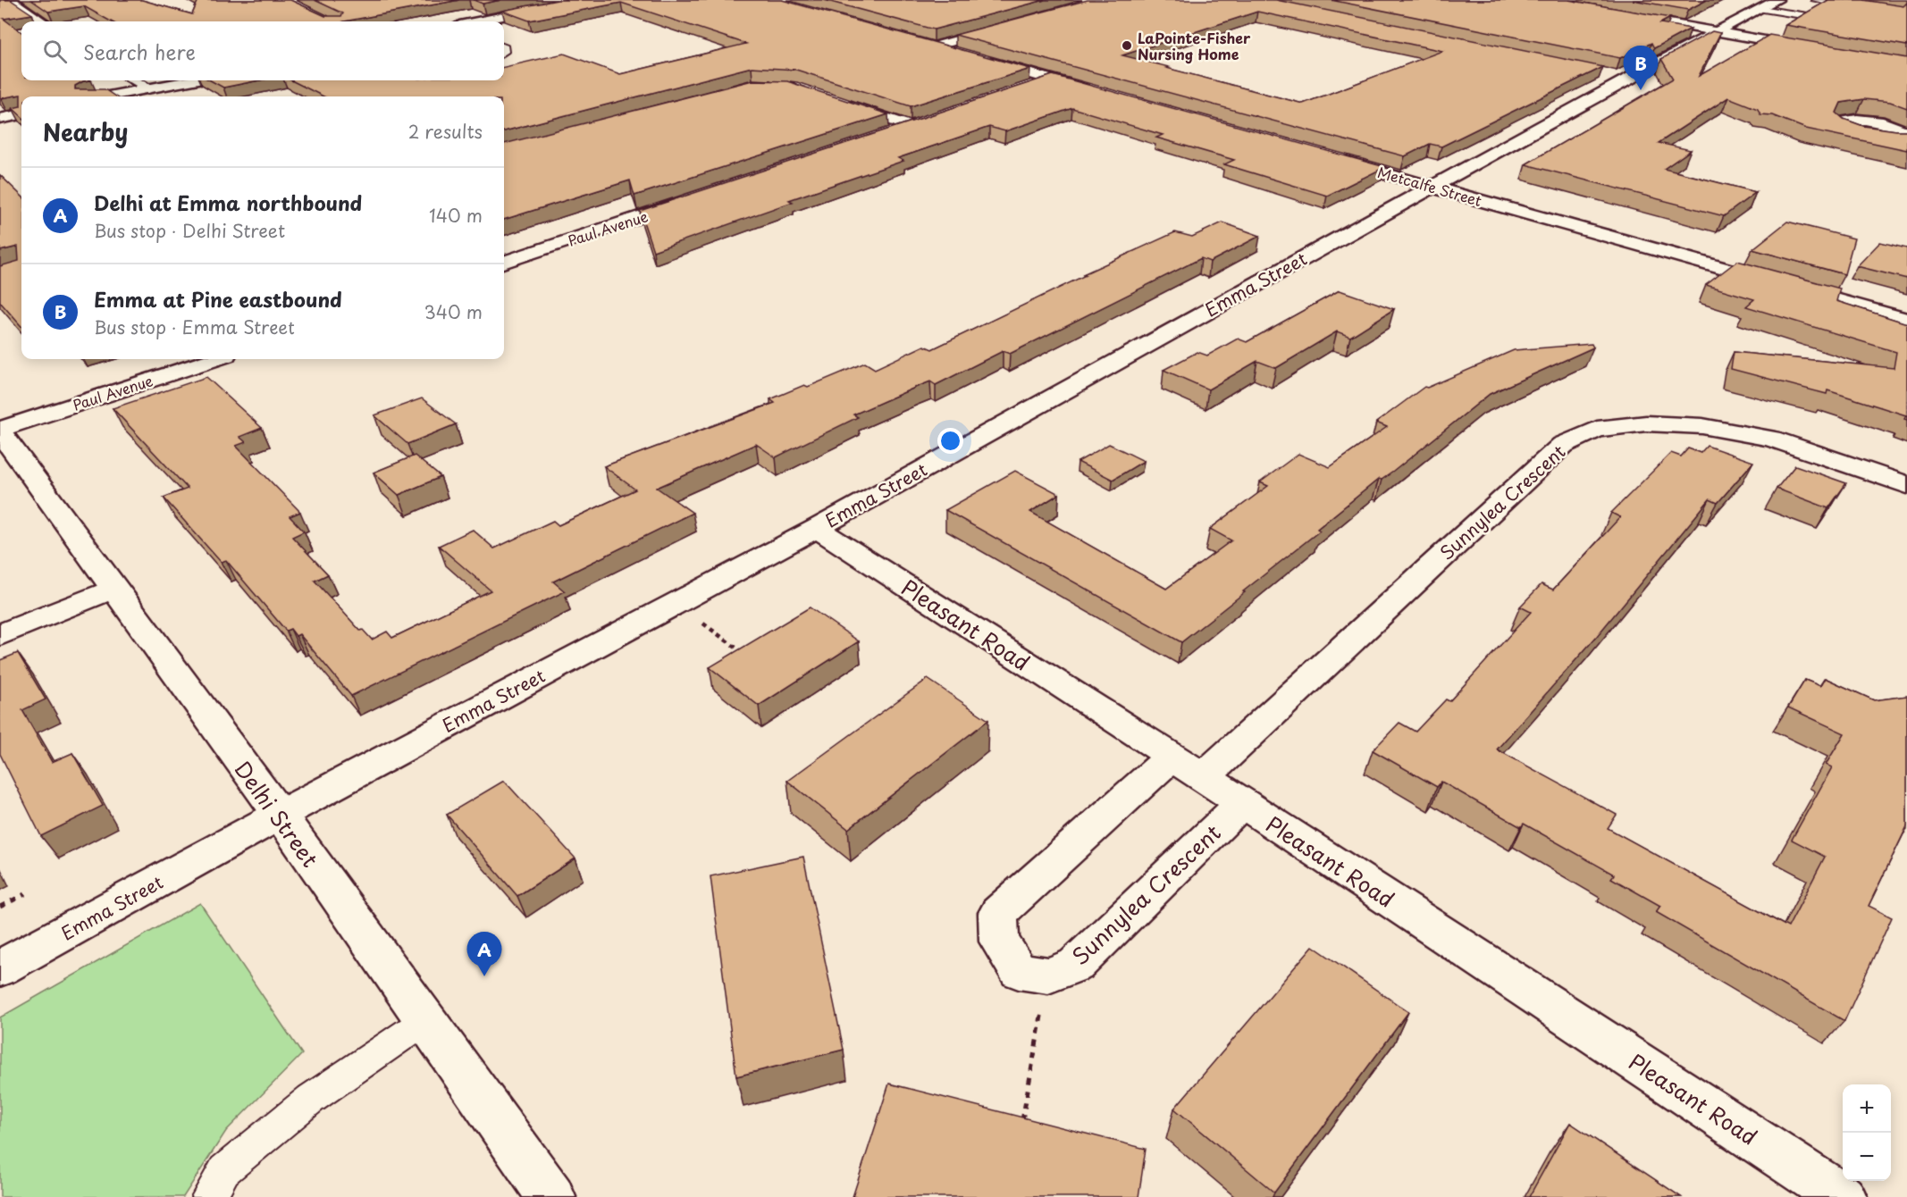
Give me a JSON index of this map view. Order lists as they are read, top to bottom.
{
  "streets": {
    "street": [
      "Metcalfe Street",
      "Paul Avenue",
      "Emma Street",
      "Sunnylea Crescent",
      "Pleasant Road",
      "Delhi Street"
    ]
  },
  "crossings": [
    ["Metcalfe Street", "Emma Street"],
    ["Paul Avenue", "Delhi Street"],
    ["Emma Street", "Pleasant Road"],
    ["Emma Street", "Delhi Street"],
    ["Sunnylea Crescent", "Pleasant Road"]
  ],
  "places": ["LaPointe-Fisher Nursing Home"],
  "page": {
    "search": "Search here",
    "pins": ["B", "A"],
    "heading": ["Nearby", "2 results"],
    "list": [
      {
        "mark": "A",
        "name": "Delhi at Emma northbound",
        "note": "Bus stop · Delhi Street",
        "value": "140 m"
      },
      {
        "mark": "B",
        "name": "Emma at Pine eastbound",
        "note": "Bus stop · Emma Street",
        "value": "340 m"
      }
    ],
    "map_buttons": ["+", "−"]
  }
}
